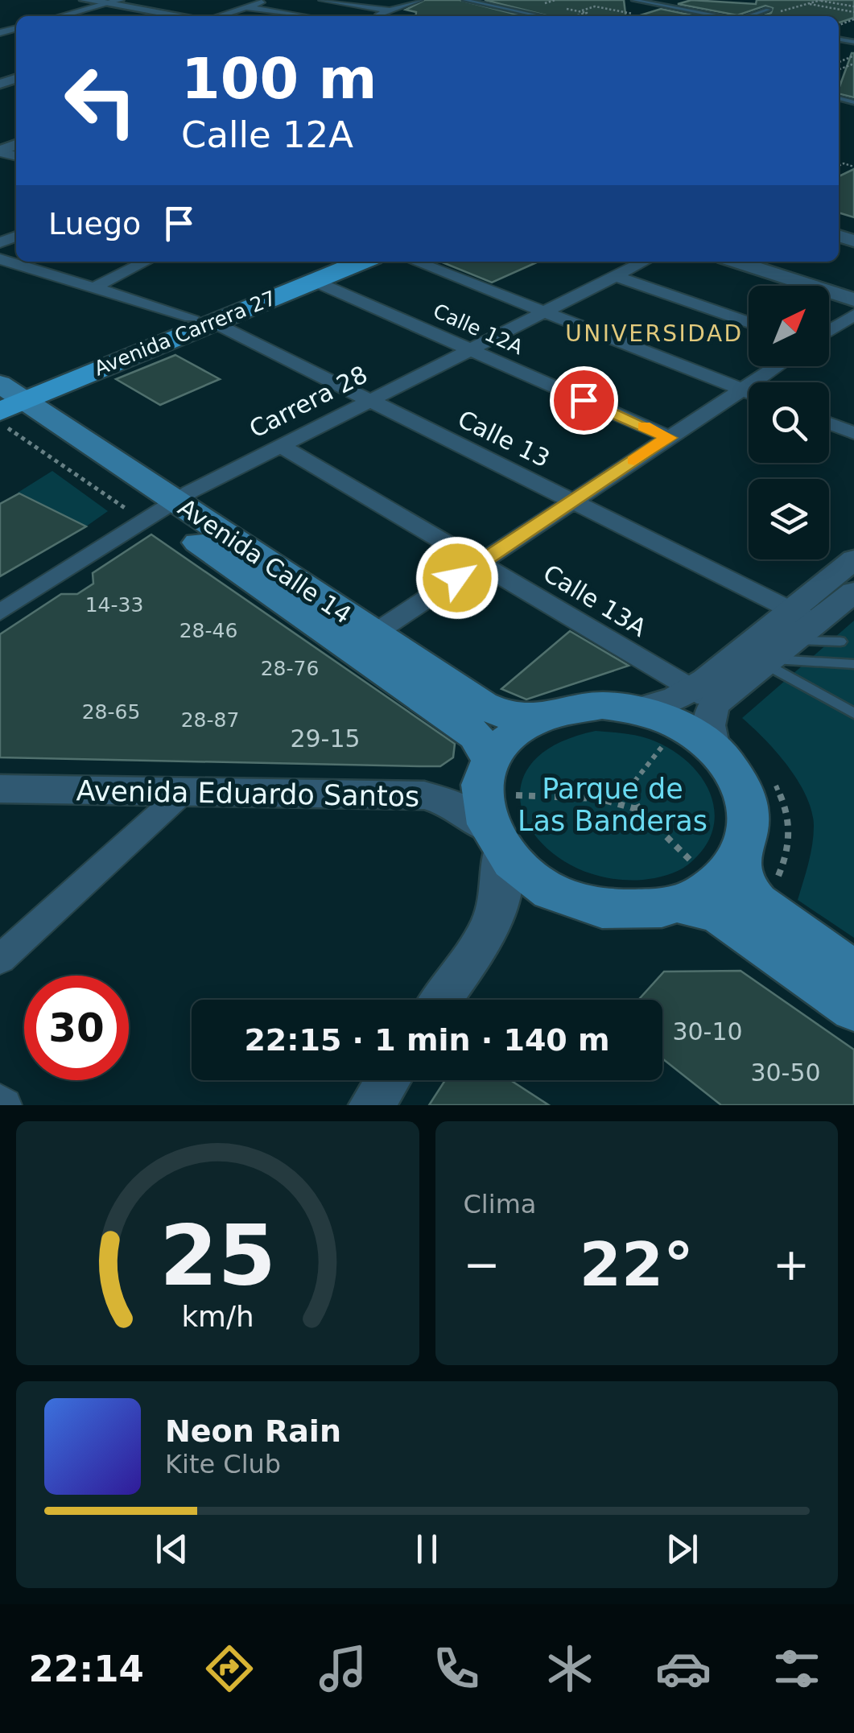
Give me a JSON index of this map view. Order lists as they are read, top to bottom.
{
  "streets": {
    "main road": ["Avenida Carrera 27", "Avenida Calle 14"],
    "street": [
      "Calle 12A",
      "Carrera 28",
      "Calle 13",
      "Calle 13A",
      "Avenida Eduardo Santos"
    ]
  },
  "crossings": [
    ["Calle 12A", "Avenida Carrera 27"],
    ["Calle 12A", "Carrera 28"],
    ["Avenida Carrera 27", "Calle 13"],
    ["Avenida Carrera 27", "Avenida Calle 14"],
    ["Carrera 28", "Calle 13"],
    ["Carrera 28", "Avenida Calle 14"],
    ["Carrera 28", "Calle 13A"],
    ["Avenida Calle 14", "Avenida Eduardo Santos"]
  ],
  "districts": ["UNIVERSIDAD"],
  "parks": ["Parque de Las Banderas"],
  "house_numbers": [
    "14-33",
    "28-46",
    "28-76",
    "28-65",
    "28-87",
    "29-15",
    "30-10",
    "30-50"
  ],
  "north": "top right",
  "page": {
    "turn": ["100 m", "Calle 12A"],
    "then": "Luego",
    "limit": "30",
    "trip": "22:15 · 1 min · 140 m",
    "tile": "Clima",
    "heat": ["−", "22°", "+"],
    "song": ["Neon Rain", "Kite Club"],
    "tabs": "22:14",
    "gauge": ["25", "km/h"]
  }
}
